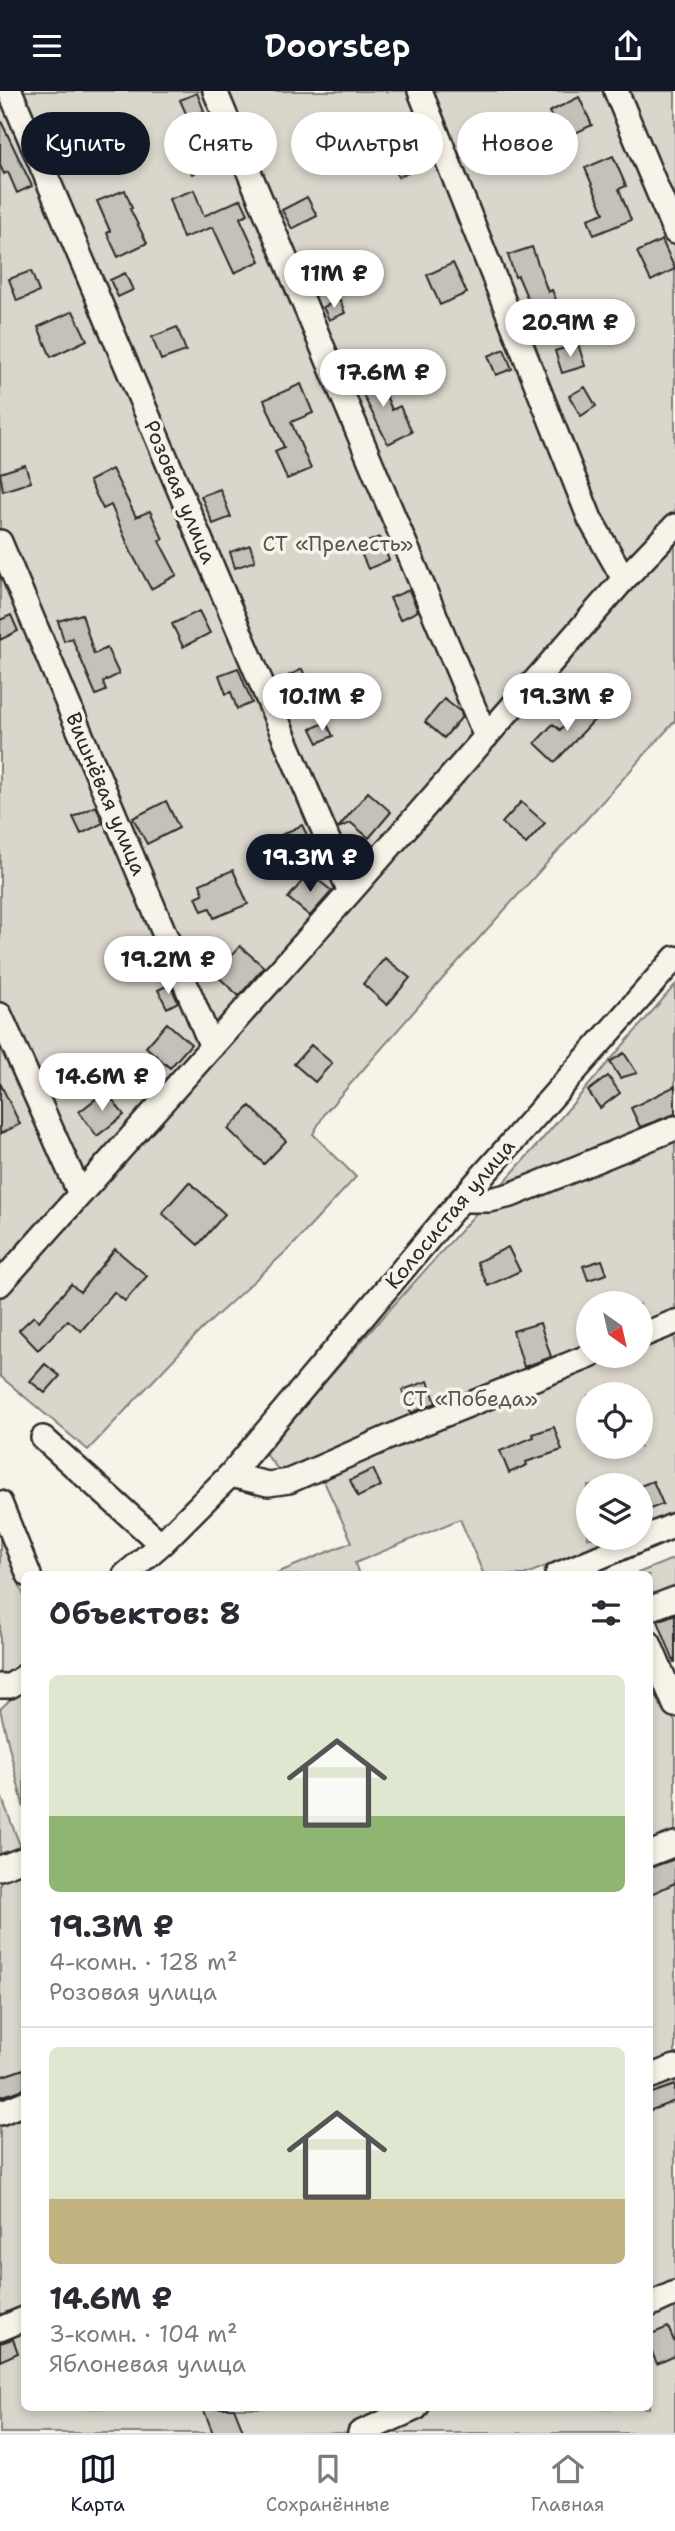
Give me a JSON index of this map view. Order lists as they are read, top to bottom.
{
  "streets": {
    "street": ["Розовая улица", "Вишнёвая улица", "Колосистая улица"]
  },
  "parks": ["СТ «Прелесть»", "СТ «Победа»"],
  "north": "bottom right",
  "page": {
    "header": "Doorstep",
    "chip": [
      "Купить",
      "Снять",
      "Фильтры",
      "Новое"
    ],
    "price": [
      "11M ₽",
      "20.9M ₽",
      "17.6M ₽",
      "10.1M ₽",
      "19.3M ₽",
      "19.3M ₽",
      "19.2M ₽",
      "14.6M ₽"
    ],
    "heading": "Объектов: 8",
    "list": [
      {
        "name": "19.3M ₽",
        "note": "4-комн. · 128 m² · Розовая улица"
      },
      {
        "name": "14.6M ₽",
        "note": "3-комн. · 104 m² · Яблоневая улица"
      }
    ],
    "tabs": ["Карта", "Сохранённые", "Главная"]
  }
}
